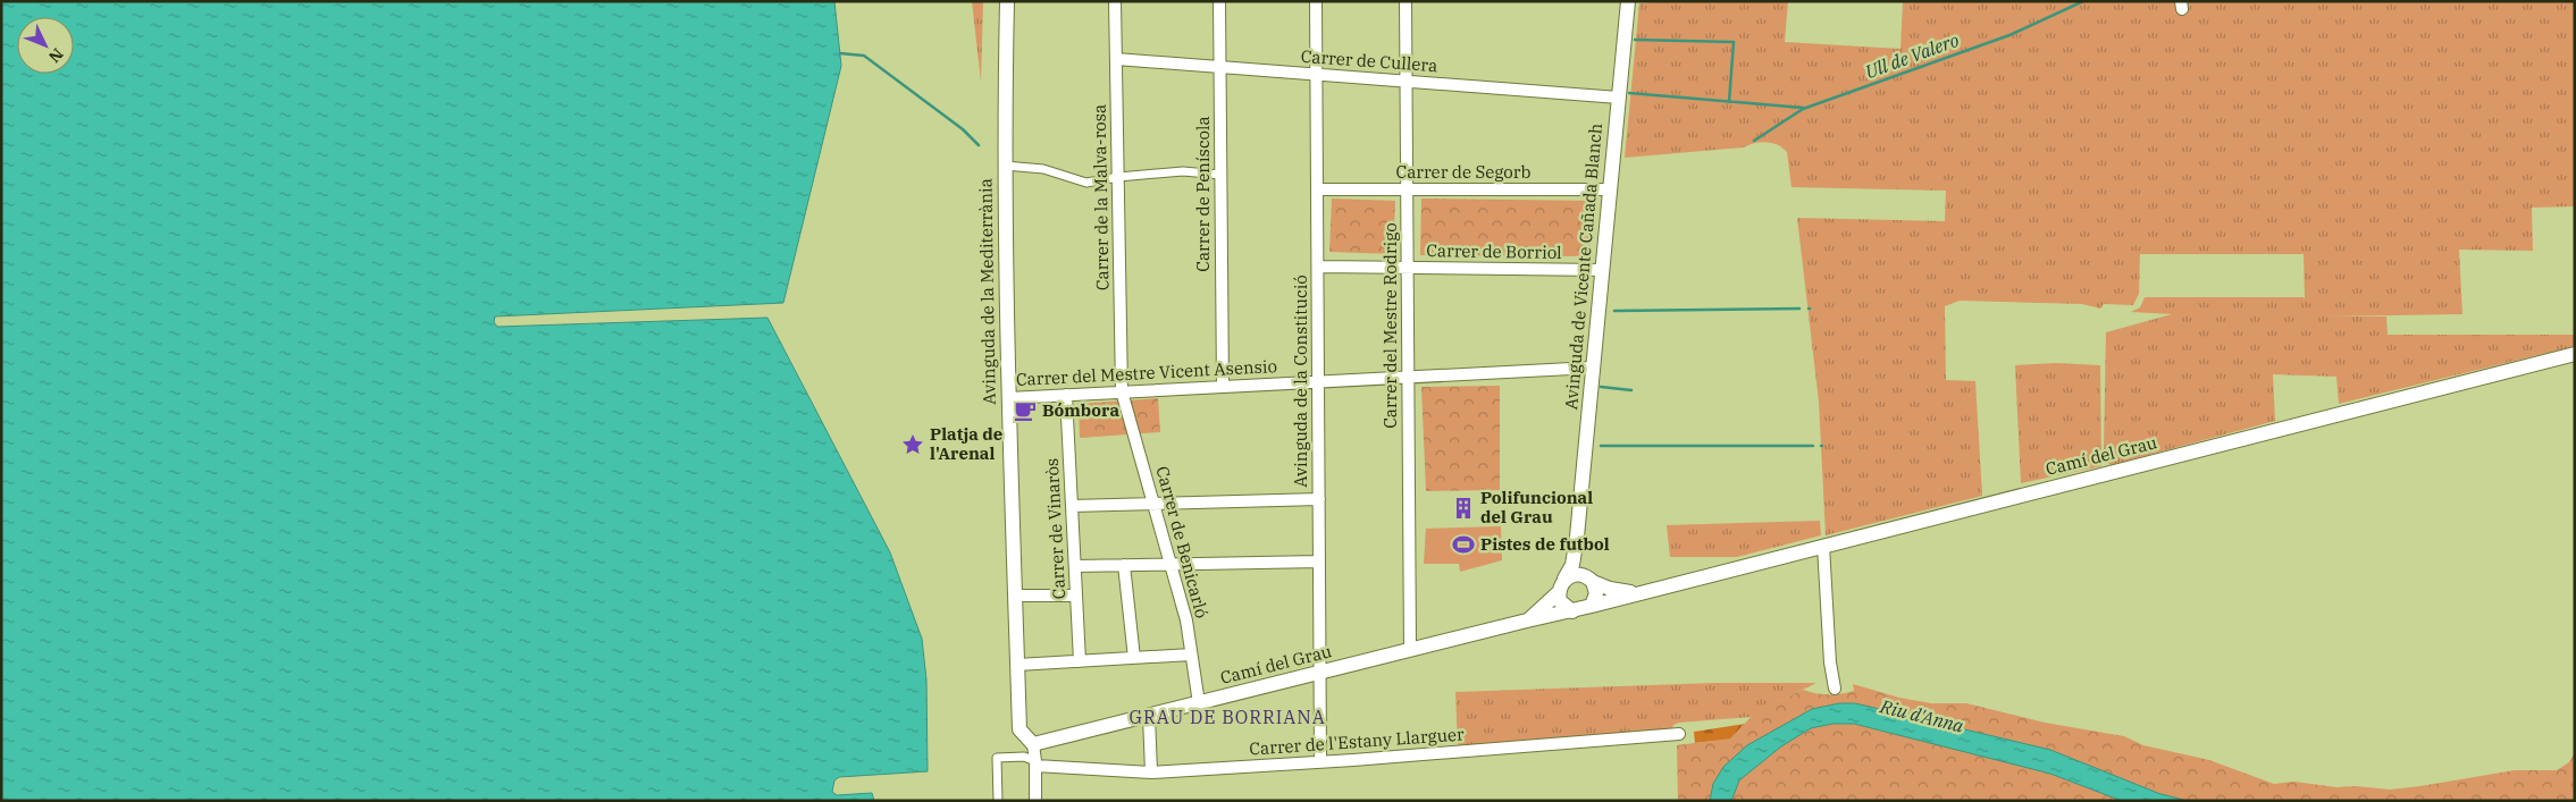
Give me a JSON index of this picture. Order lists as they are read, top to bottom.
{
  "streets": {
    "street": [
      "Carrer de Cullera",
      "Carrer de Segorb",
      "Carrer de Peníscola",
      "Carrer de la Malva-rosa",
      "Carrer de Borriol",
      "Avinguda de Vicente Cañada Blanch",
      "Avinguda de la Mediterrània",
      "Carrer del Mestre Rodrigo",
      "Carrer del Mestre Vicent Asensio",
      "Avinguda de la Constitució",
      "Camí del Grau",
      "Carrer de Vinaròs",
      "Carrer de Benicarló",
      "Carrer de l'Estany Llarguer"
    ]
  },
  "crossings": [
    ["Carrer de Cullera", "Carrer de Peníscola"],
    ["Carrer de Cullera", "Carrer de la Malva-rosa"],
    ["Carrer de Cullera", "Avinguda de Vicente Cañada Blanch"],
    ["Carrer de Cullera", "Carrer del Mestre Rodrigo"],
    ["Carrer de Cullera", "Avinguda de la Constitució"],
    ["Carrer de Segorb", "Avinguda de Vicente Cañada Blanch"],
    ["Carrer de Segorb", "Carrer del Mestre Rodrigo"],
    ["Carrer de Segorb", "Avinguda de la Constitució"],
    ["Carrer de Peníscola", "Carrer del Mestre Vicent Asensio"],
    ["Carrer de la Malva-rosa", "Carrer del Mestre Vicent Asensio"],
    ["Carrer de la Malva-rosa", "Carrer de Benicarló"],
    ["Carrer de Borriol", "Avinguda de Vicente Cañada Blanch"],
    ["Carrer de Borriol", "Carrer del Mestre Rodrigo"],
    ["Carrer de Borriol", "Avinguda de la Constitució"],
    ["Avinguda de Vicente Cañada Blanch", "Carrer del Mestre Vicent Asensio"],
    ["Avinguda de Vicente Cañada Blanch", "Camí del Grau"],
    ["Avinguda de la Mediterrània", "Carrer del Mestre Vicent Asensio"],
    ["Avinguda de la Mediterrània", "Camí del Grau"],
    ["Carrer del Mestre Rodrigo", "Carrer del Mestre Vicent Asensio"],
    ["Carrer del Mestre Rodrigo", "Camí del Grau"],
    ["Carrer del Mestre Vicent Asensio", "Avinguda de la Constitució"],
    ["Carrer del Mestre Vicent Asensio", "Carrer de Vinaròs"],
    ["Carrer del Mestre Vicent Asensio", "Carrer de Benicarló"],
    ["Avinguda de la Constitució", "Camí del Grau"],
    ["Avinguda de la Constitució", "Carrer de l'Estany Llarguer"],
    ["Camí del Grau", "Carrer de Benicarló"]
  ],
  "districts": ["GRAU DE BORRIANA"],
  "water": ["Ull de Valero", "Riu d'Anna"],
  "places": {
    "cafe": ["Bómbora"],
    "place": ["Platja de l'Arenal"],
    "building": ["Polifuncional del Grau"],
    "sports": ["Pistes de futbol"]
  },
  "north": "bottom right"
}
